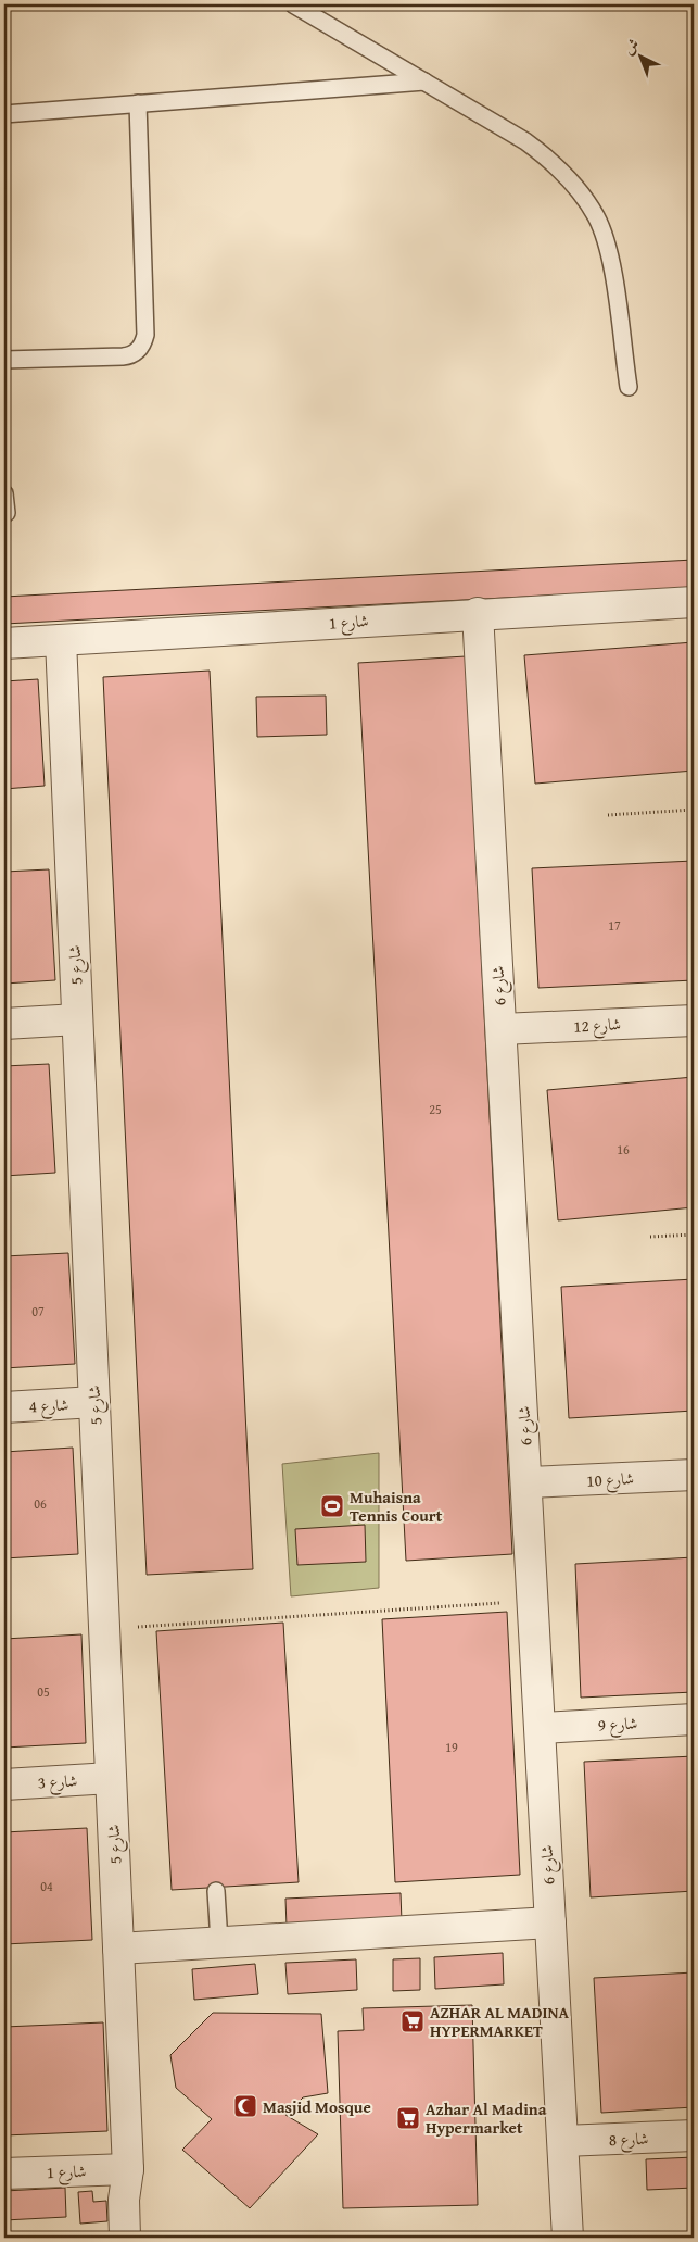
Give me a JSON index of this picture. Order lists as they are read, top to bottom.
{
  "streets": {
    "street": [
      "شارع 1",
      "شارع 5",
      "شارع 6",
      "شارع 12",
      "شارع 4",
      "شارع 10",
      "شارع 9",
      "شارع 3",
      "شارع 8"
    ]
  },
  "crossings": [
    ["شارع 1", "شارع 5"],
    ["شارع 1", "شارع 6"],
    ["شارع 5", "شارع 4"],
    ["شارع 5", "شارع 3"],
    ["شارع 6", "شارع 12"],
    ["شارع 6", "شارع 10"],
    ["شارع 6", "شارع 9"],
    ["شارع 6", "شارع 8"]
  ],
  "places": {
    "sports": ["Muhaisna Tennis Court"],
    "supermarket": ["AZHAR AL MADINA HYPERMARKET", "Azhar Al Madina Hypermarket"],
    "mosque": ["Masjid Mosque"]
  },
  "house_numbers": [
    "17",
    "25",
    "16",
    "07",
    "06",
    "05",
    "19",
    "04"
  ],
  "north": "top left"
}
